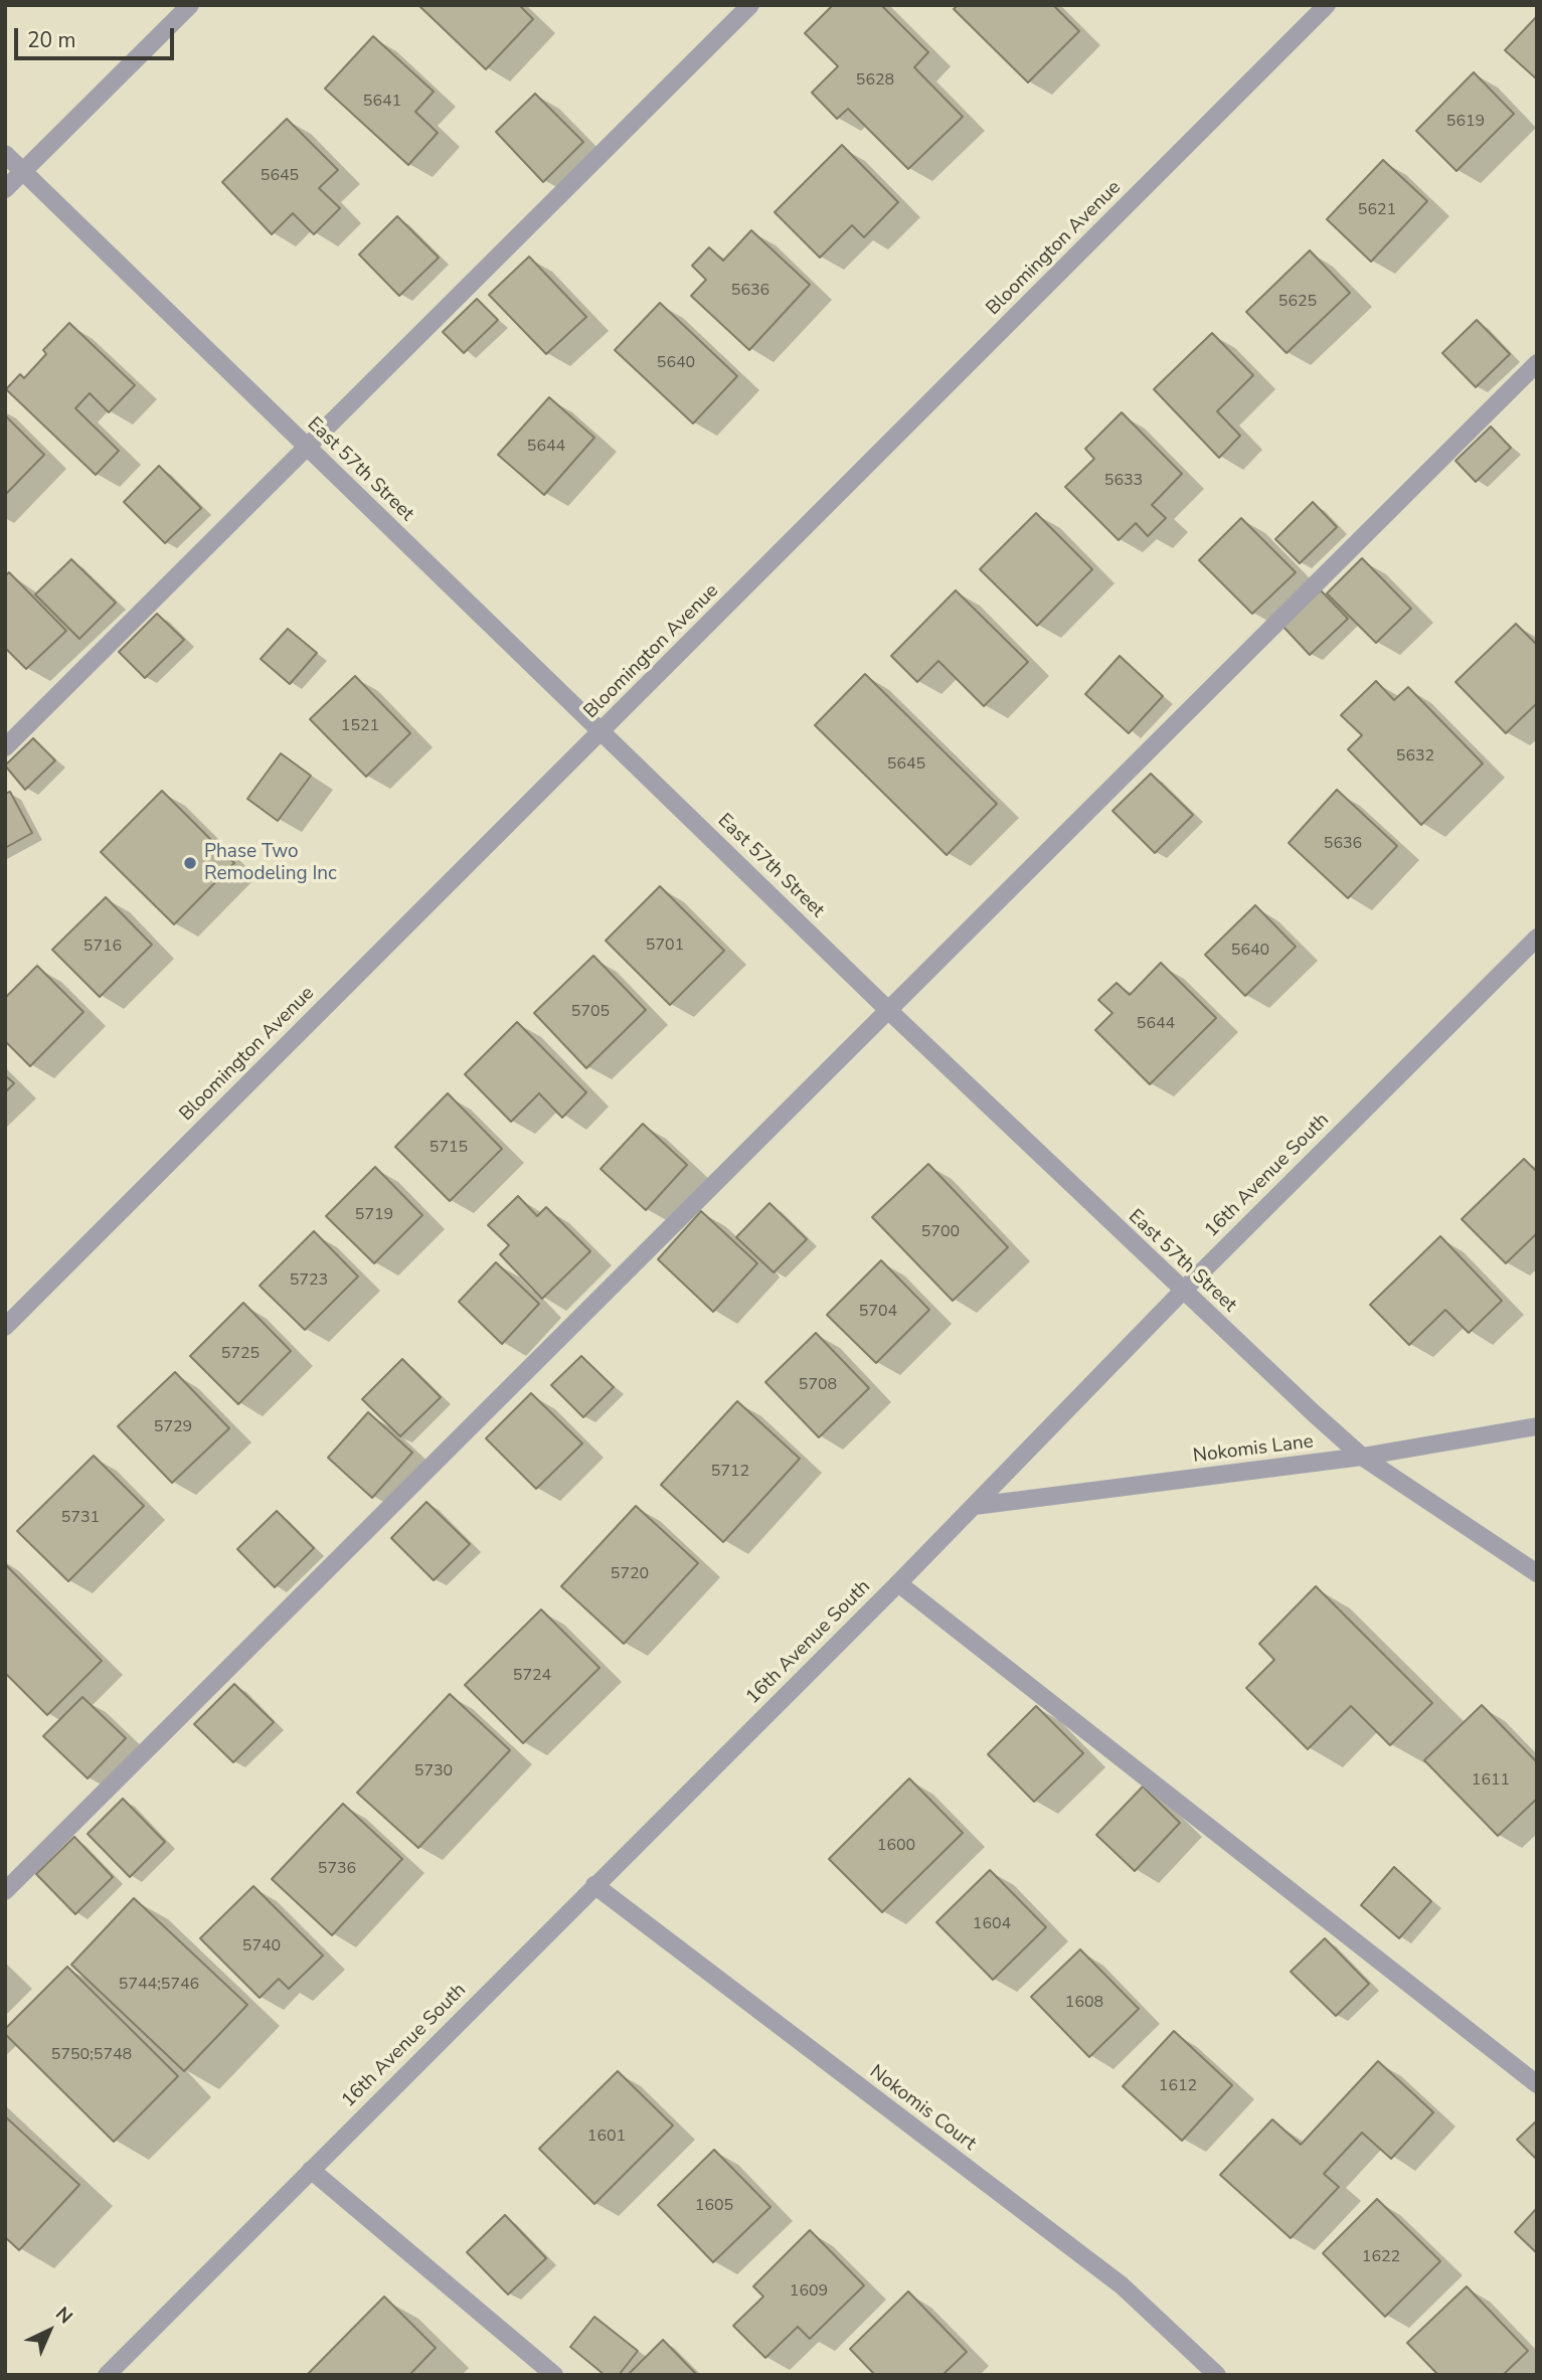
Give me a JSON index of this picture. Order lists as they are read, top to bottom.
{
  "streets": {
    "street": [
      "Bloomington Avenue",
      "East 57th Street",
      "16th Avenue South",
      "Nokomis Lane",
      "Nokomis Court"
    ]
  },
  "crossings": [
    ["Bloomington Avenue", "East 57th Street"],
    ["East 57th Street", "16th Avenue South"],
    ["East 57th Street", "Nokomis Lane"],
    ["16th Avenue South", "Nokomis Lane"],
    ["16th Avenue South", "Nokomis Court"]
  ],
  "places": ["Phase Two Remodeling Inc"],
  "house_numbers": [
    "5628",
    "5641",
    "5619",
    "5645",
    "5621",
    "5636",
    "5625",
    "5640",
    "5644",
    "5633",
    "1521",
    "5632",
    "5645",
    "5636",
    "5701",
    "5716",
    "5640",
    "5705",
    "5644",
    "5715",
    "5719",
    "5700",
    "5723",
    "5704",
    "5725",
    "5708",
    "5729",
    "5712",
    "5731",
    "5720",
    "5724",
    "5730",
    "1611",
    "1600",
    "5736",
    "1604",
    "5740",
    "5744;5746",
    "1608",
    "5750;5748",
    "1612",
    "1601",
    "1605",
    "1622",
    "1609"
  ],
  "scale_bar": "20 m",
  "north": "top right"
}
